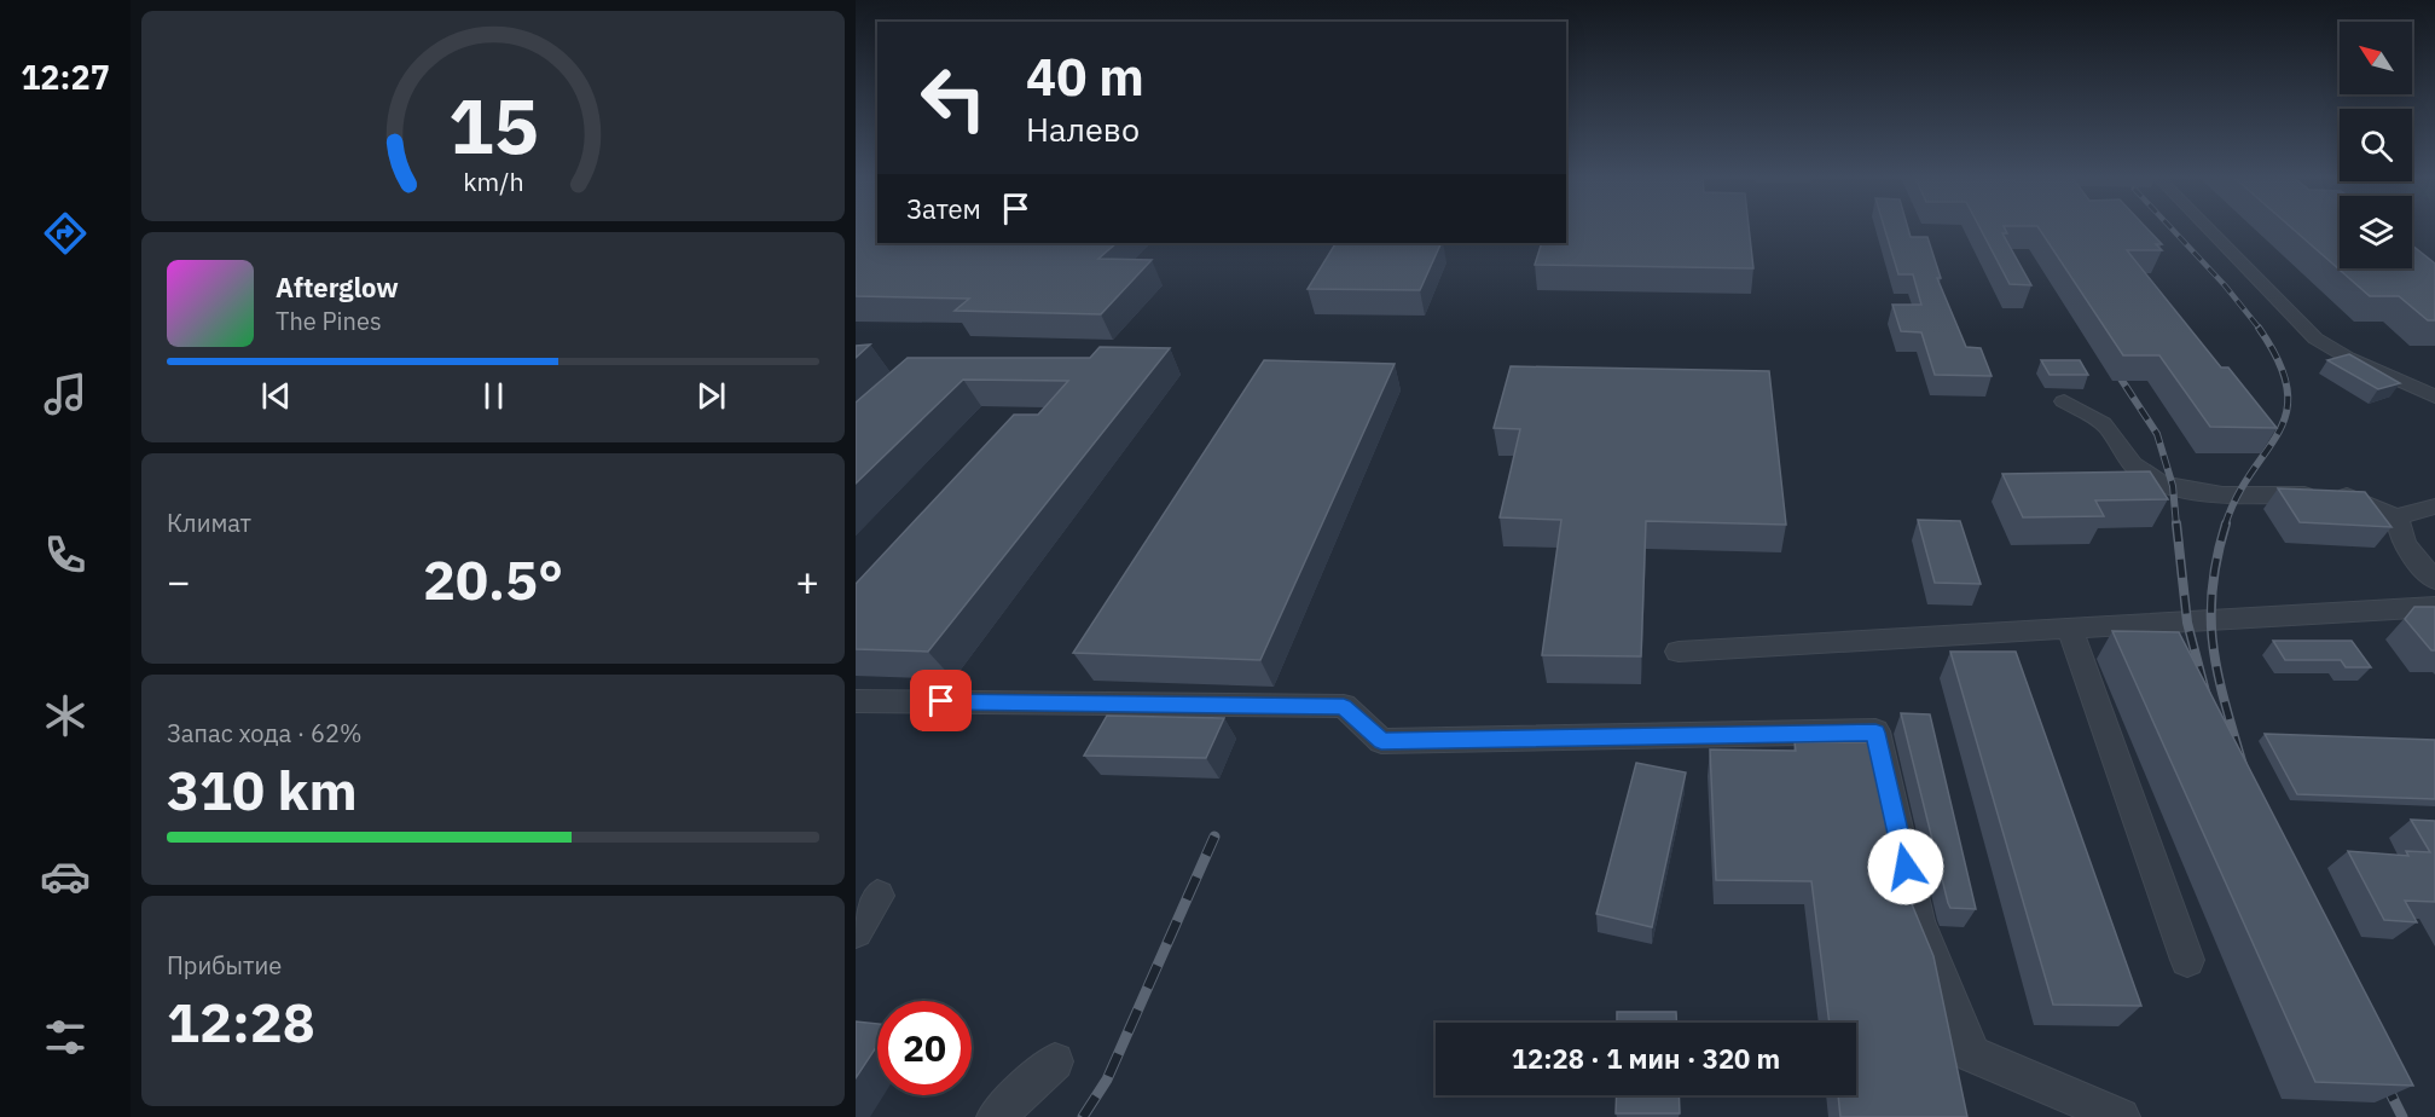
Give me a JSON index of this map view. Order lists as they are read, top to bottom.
{
  "north": "top left",
  "page": {
    "tabs": "12:27",
    "turn": ["40 m", "Налево"],
    "then": "Затем",
    "song": ["Afterglow", "The Pines"],
    "tile": [
      "Климат",
      ["Запас хода · 62%", "310 km"],
      ["Прибытие", "12:28"]
    ],
    "heat": ["−", "20.5°", "+"],
    "limit": "20",
    "trip": "12:28 · 1 мин · 320 m",
    "gauge": ["15", "km/h"]
  }
}
